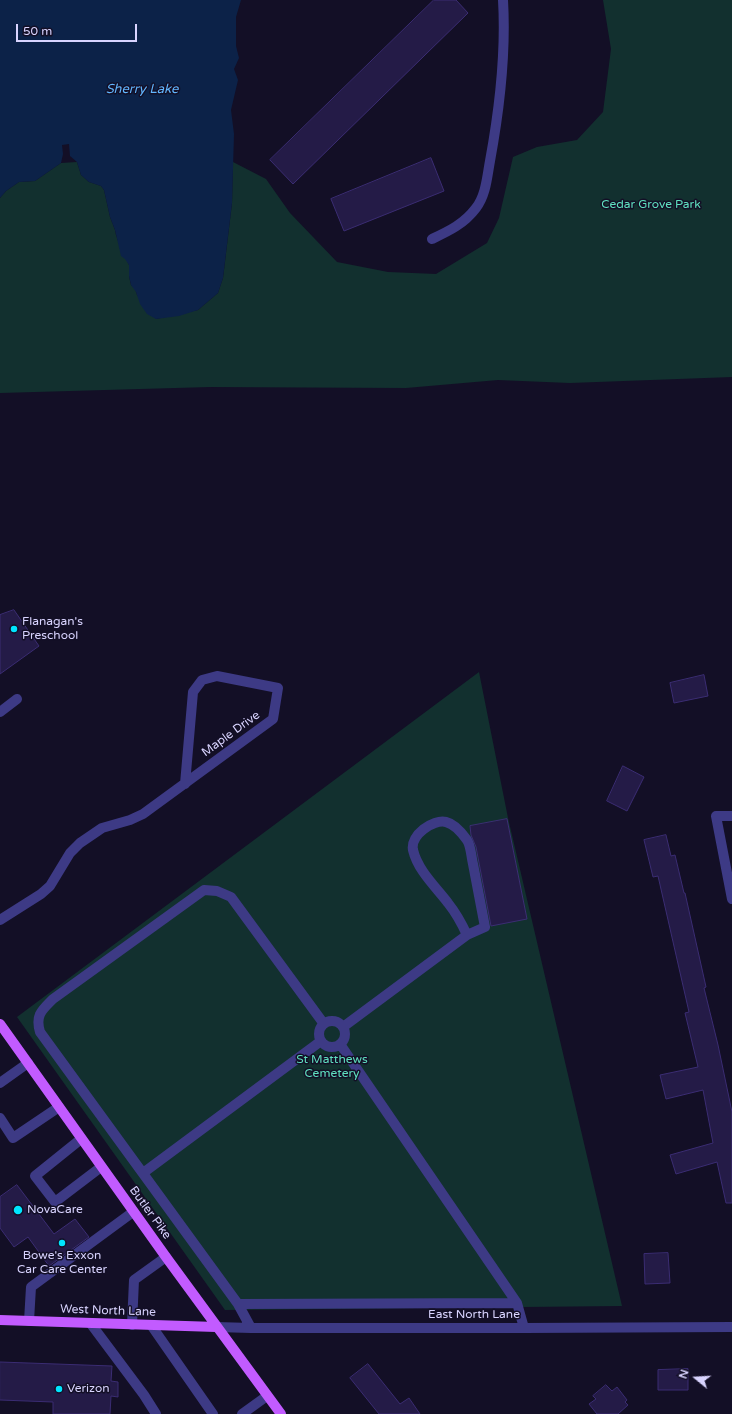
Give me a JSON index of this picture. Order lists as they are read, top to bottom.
{
  "streets": {
    "main road": ["Butler Pike", "West North Lane"],
    "street": ["Maple Drive", "East North Lane"]
  },
  "crossings": [
    ["Butler Pike", "West North Lane"],
    ["Butler Pike", "East North Lane"],
    ["West North Lane", "East North Lane"]
  ],
  "water": ["Sherry Lake"],
  "parks": ["Cedar Grove Park", "St Matthews Cemetery"],
  "places": [
    "Flanagan's Preschool",
    "NovaCare",
    "Bowe's Exxon Car Care Center",
    "Verizon"
  ],
  "scale_bar": "50 m",
  "north": "left"
}
